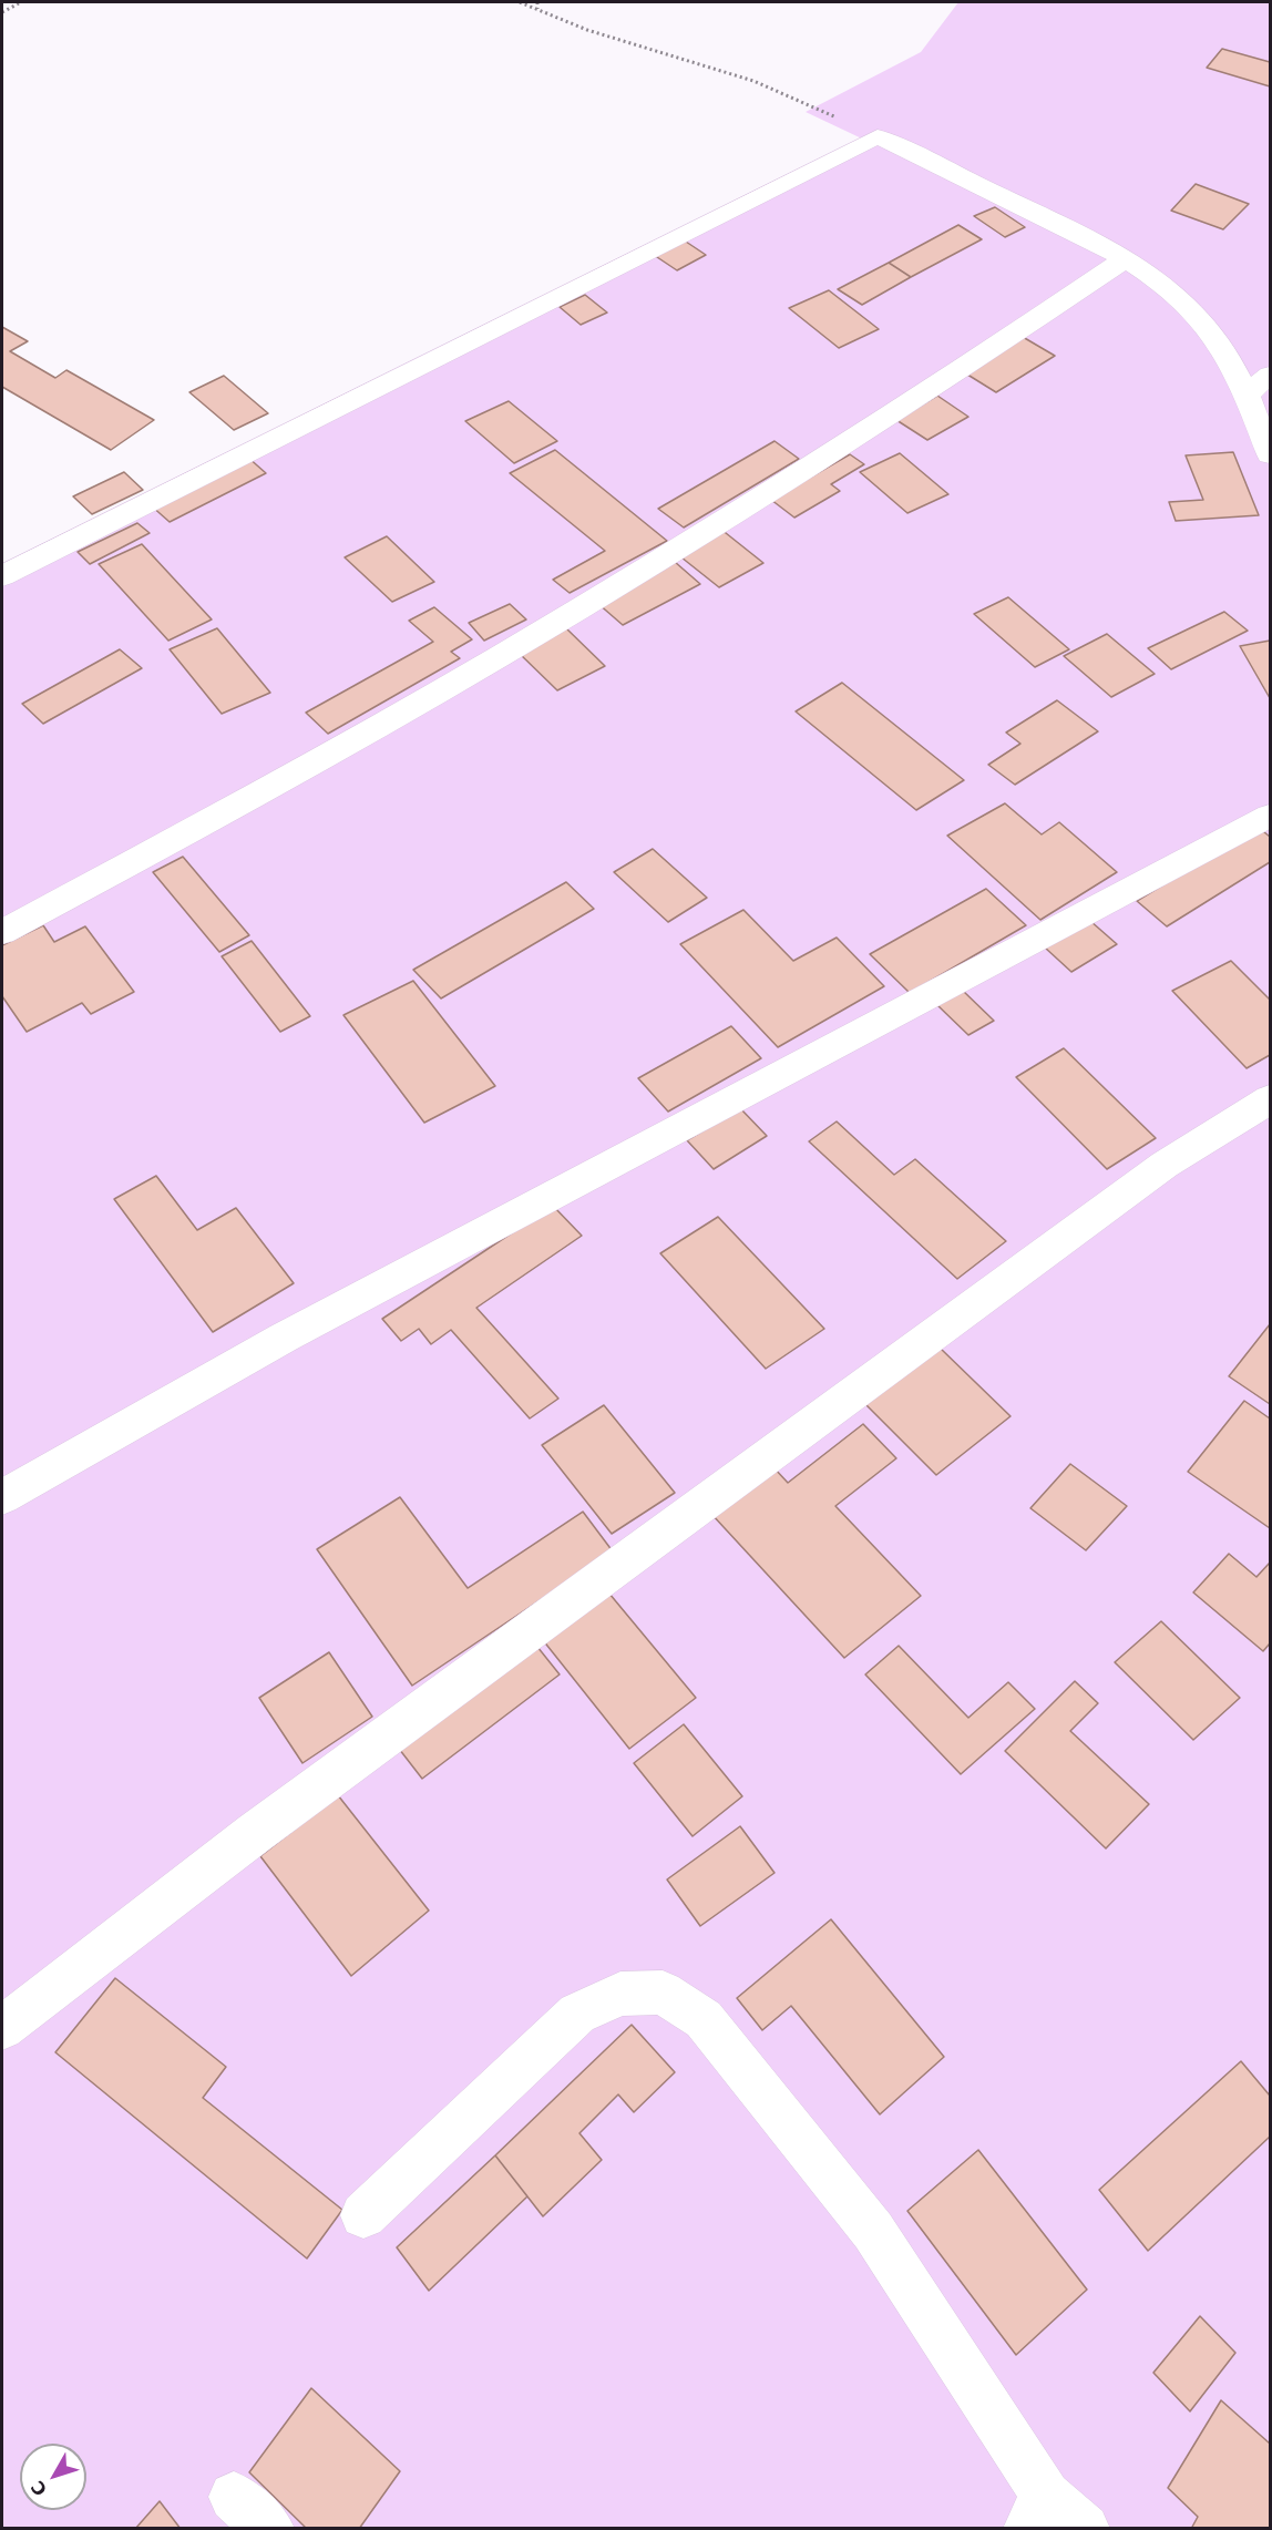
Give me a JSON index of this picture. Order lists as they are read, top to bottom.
{
  "north": "bottom left"
}
